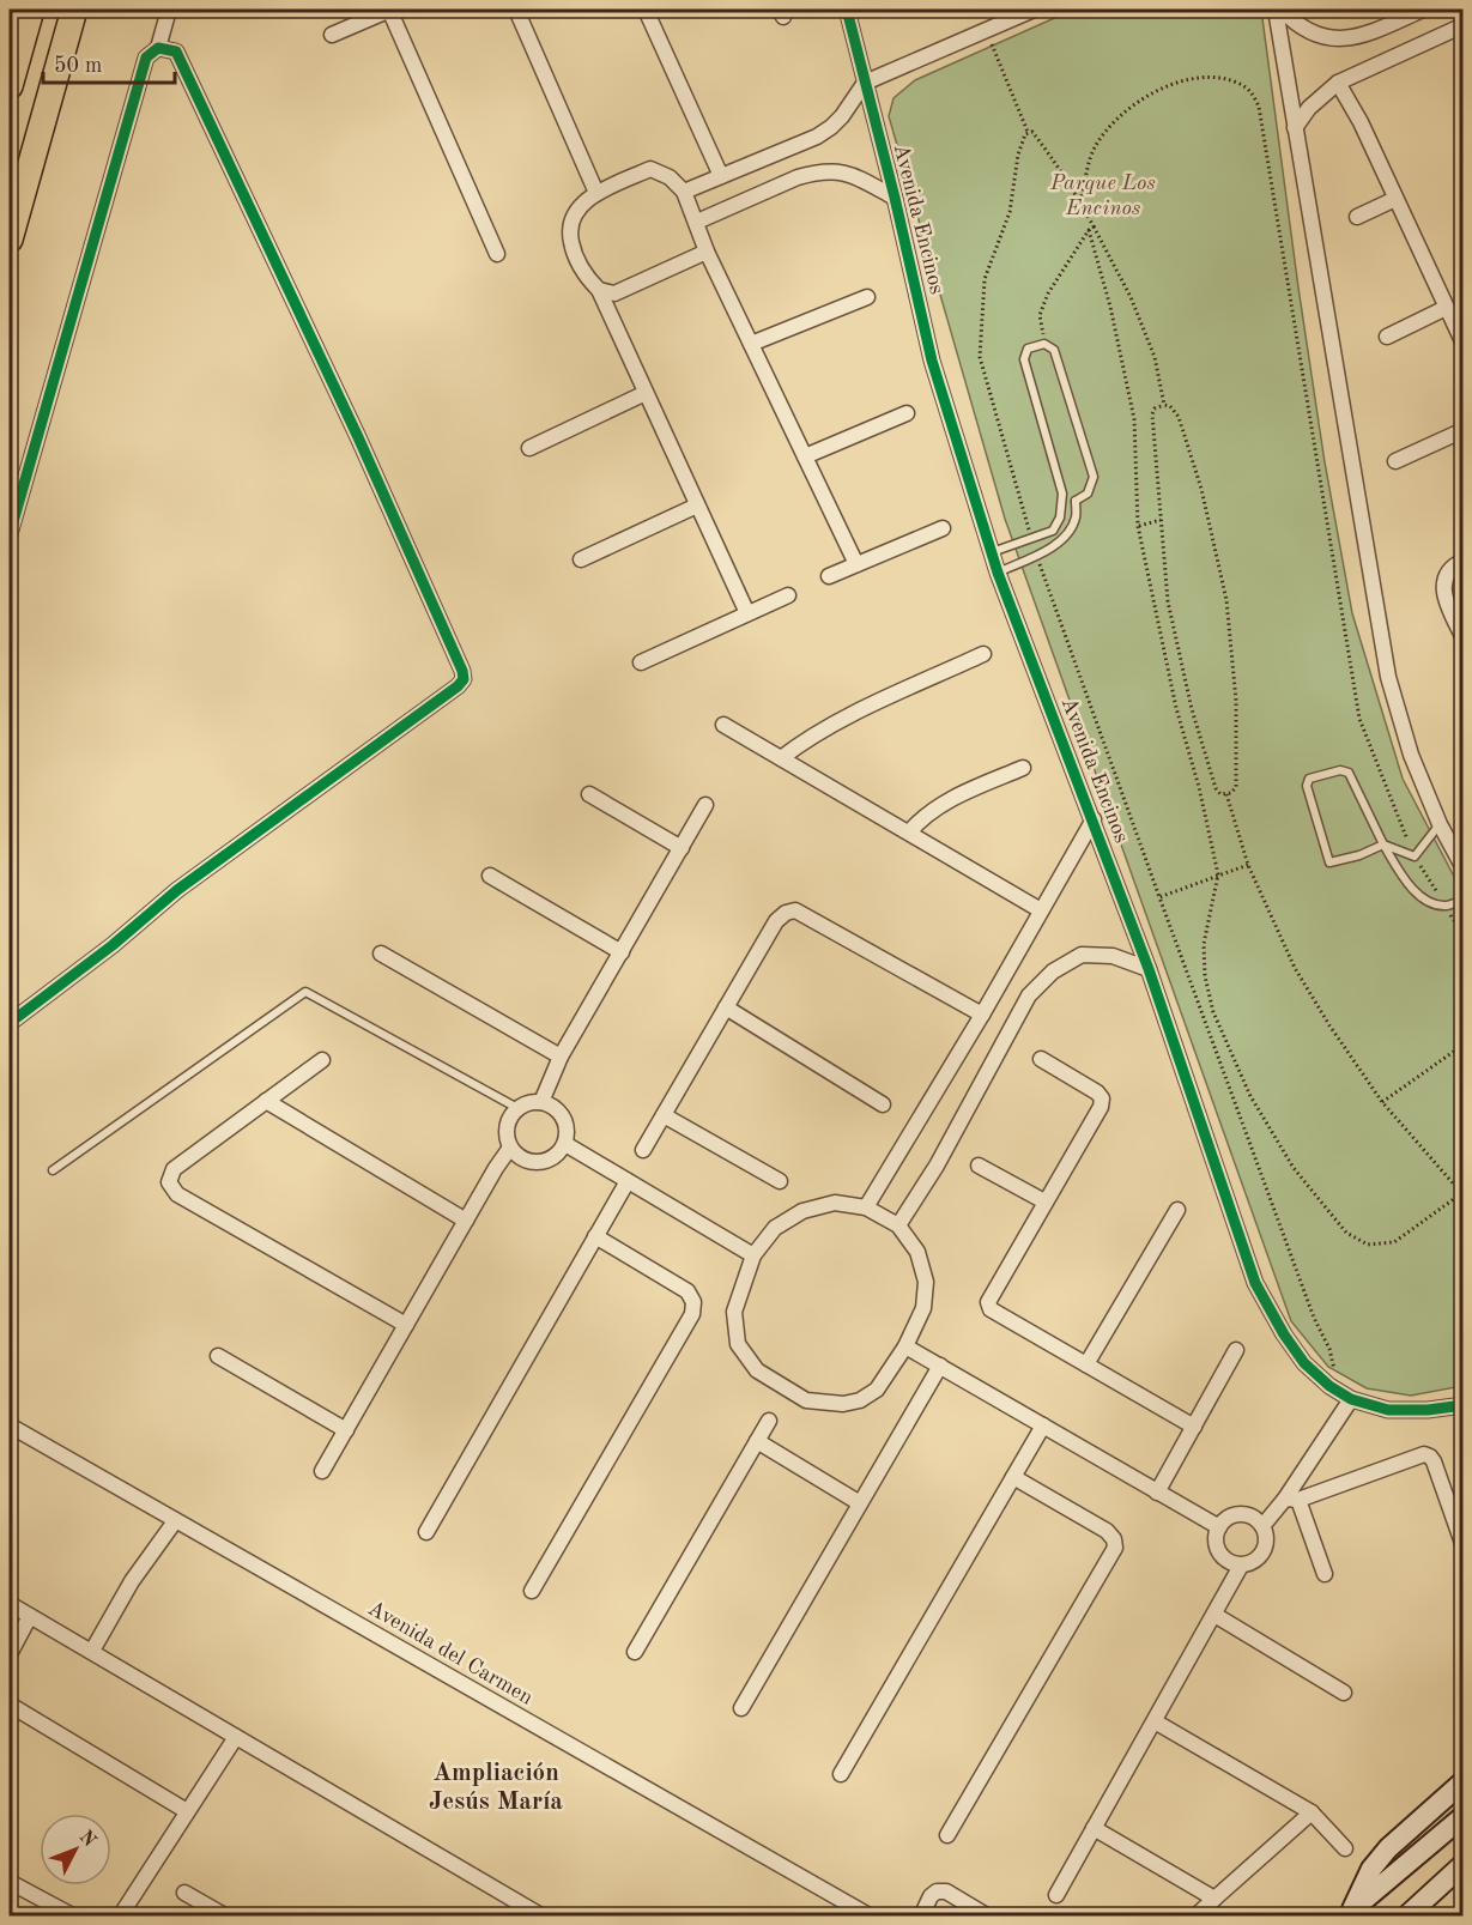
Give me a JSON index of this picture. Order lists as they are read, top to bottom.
{
  "streets": {
    "street": ["Avenida Encinos", "Avenida del Carmen"]
  },
  "districts": ["Ampliación Jesús María"],
  "parks": ["Parque Los Encinos"],
  "scale_bar": "50 m",
  "north": "top right"
}
